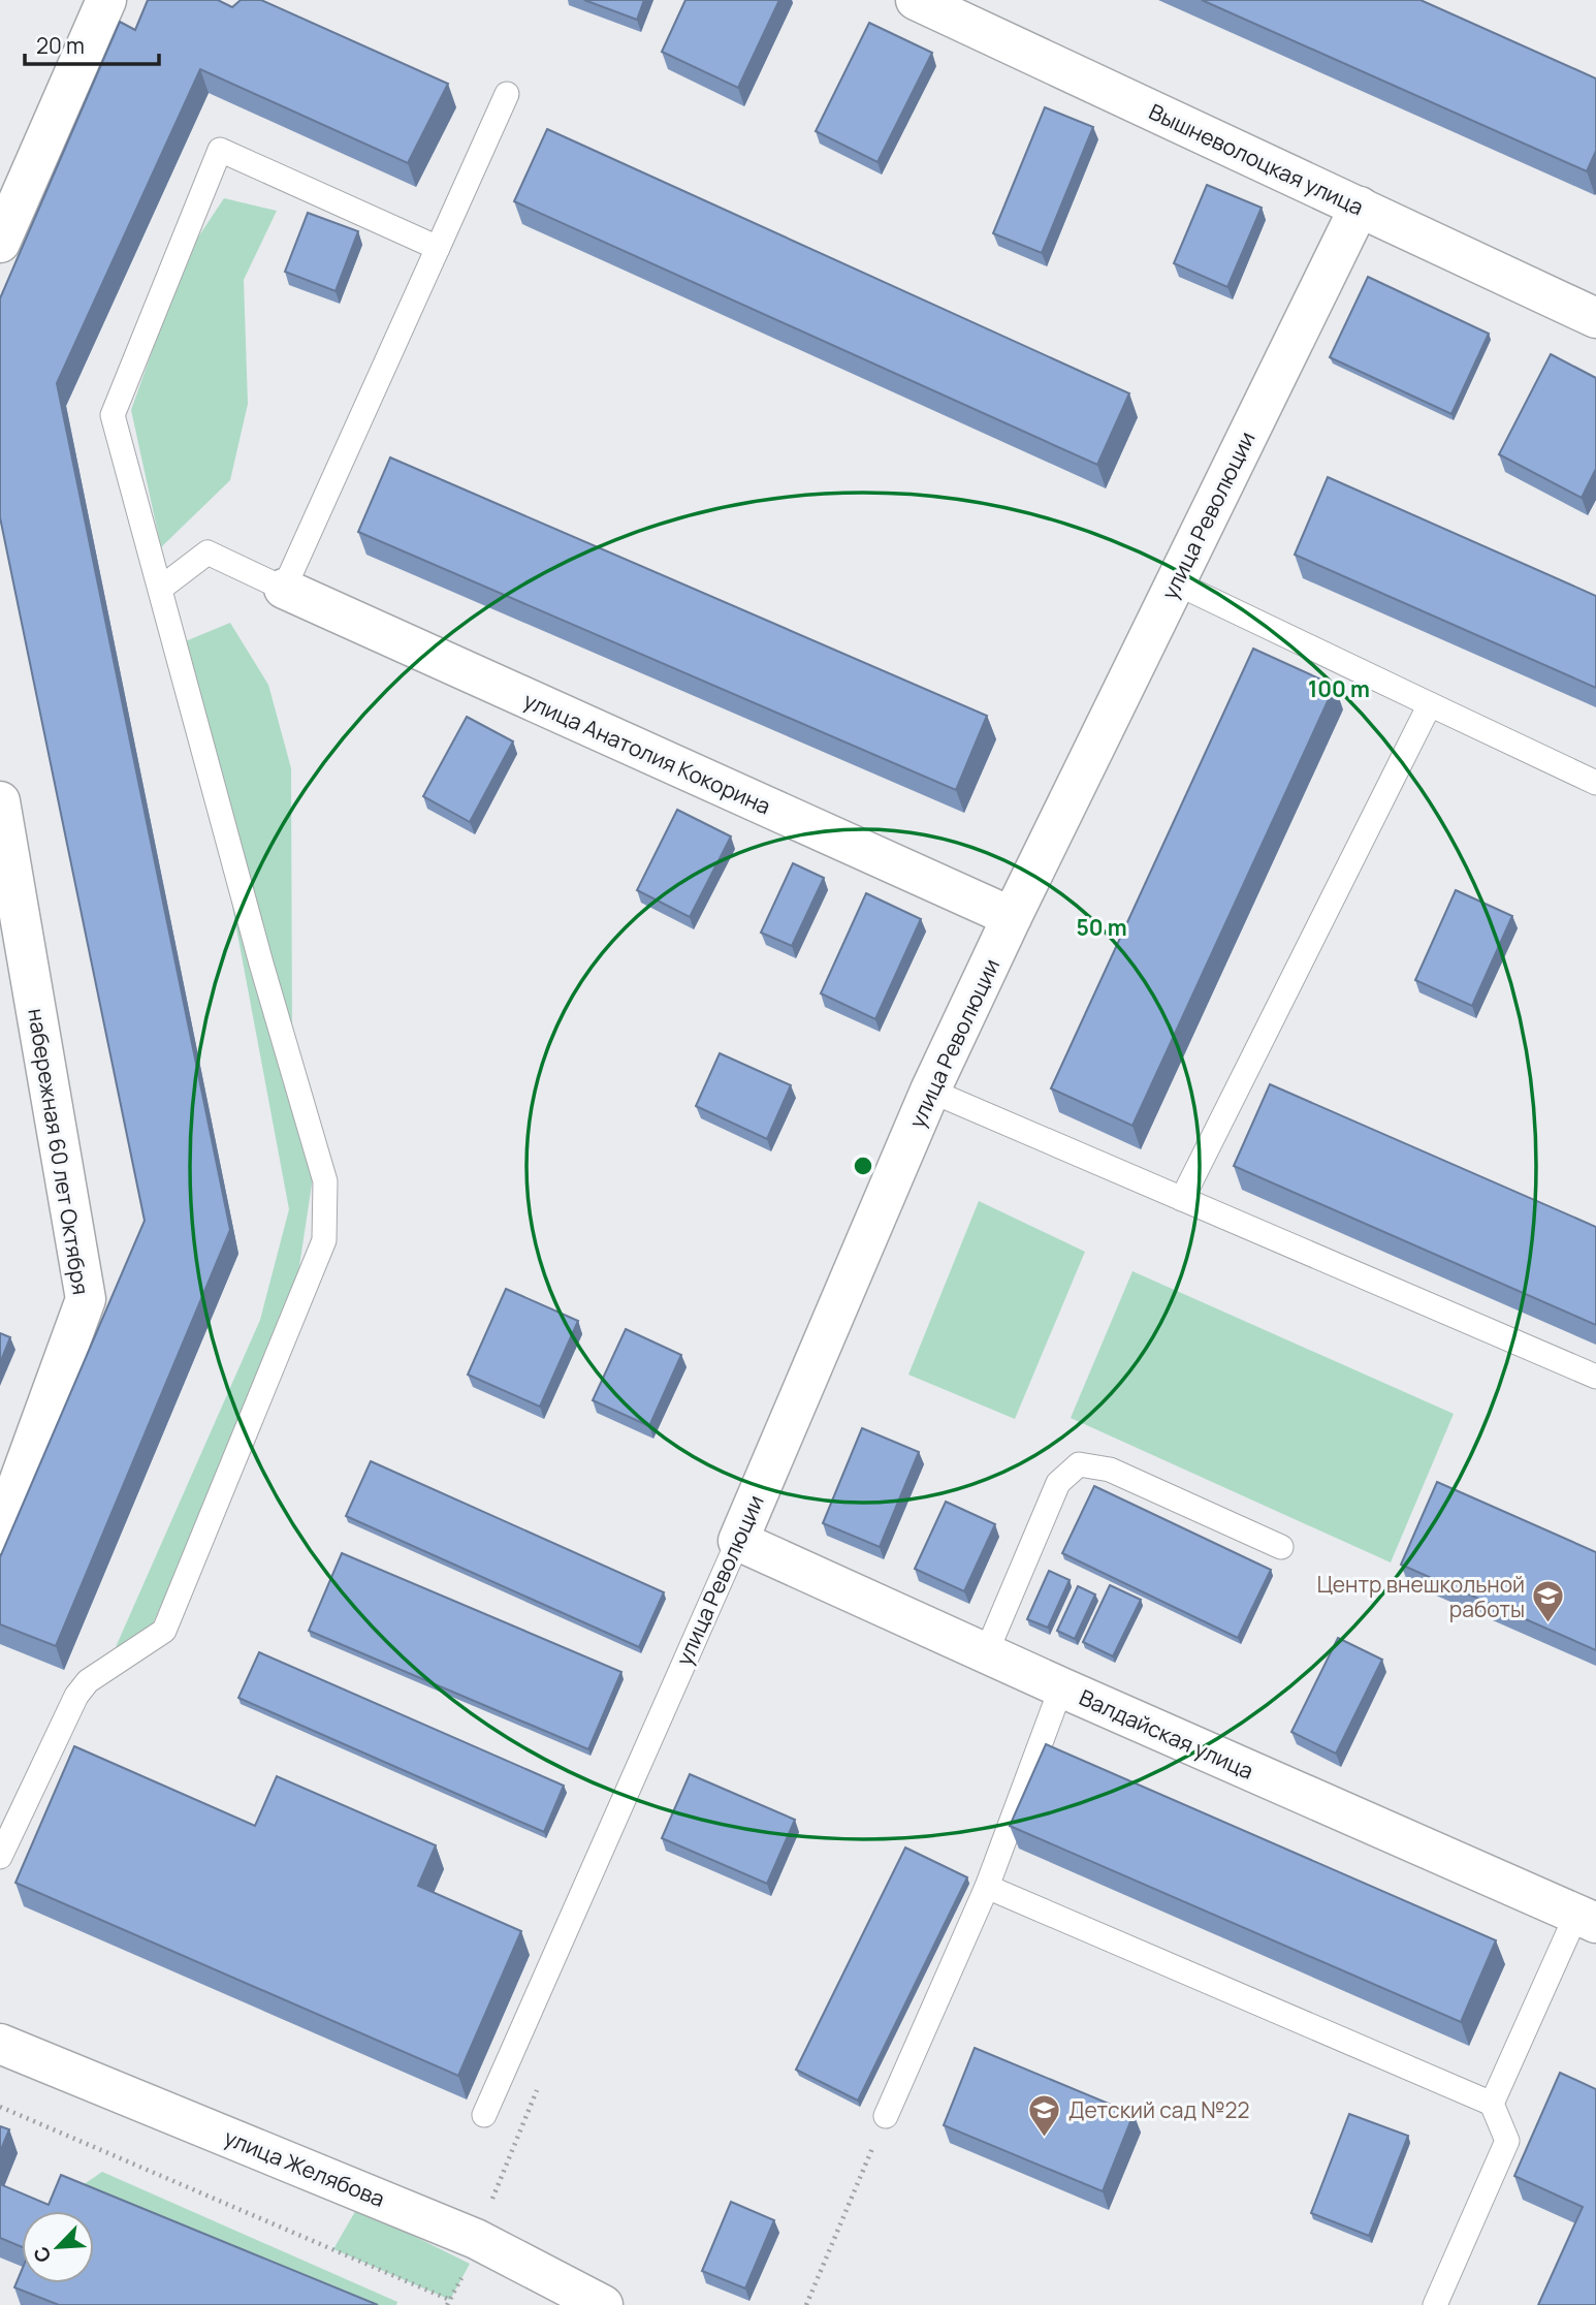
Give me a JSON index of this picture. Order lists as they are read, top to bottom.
{
  "streets": {
    "street": [
      "Вышневолоцкая улица",
      "улица Революции",
      "улица Анатолия Кокорина",
      "набережная 60 лет Октября",
      "Валдайская улица",
      "улица Желябова"
    ]
  },
  "crossings": [
    ["Вышневолоцкая улица", "улица Революции"],
    ["улица Революции", "улица Анатолия Кокорина"],
    ["улица Революции", "Валдайская улица"]
  ],
  "places": {
    "school or university": ["Центр внешкольной работы", "Детский сад №22"]
  },
  "scale_bar": "20 m",
  "north": "bottom left",
  "rings": ["100 m", "50 m"]
}
